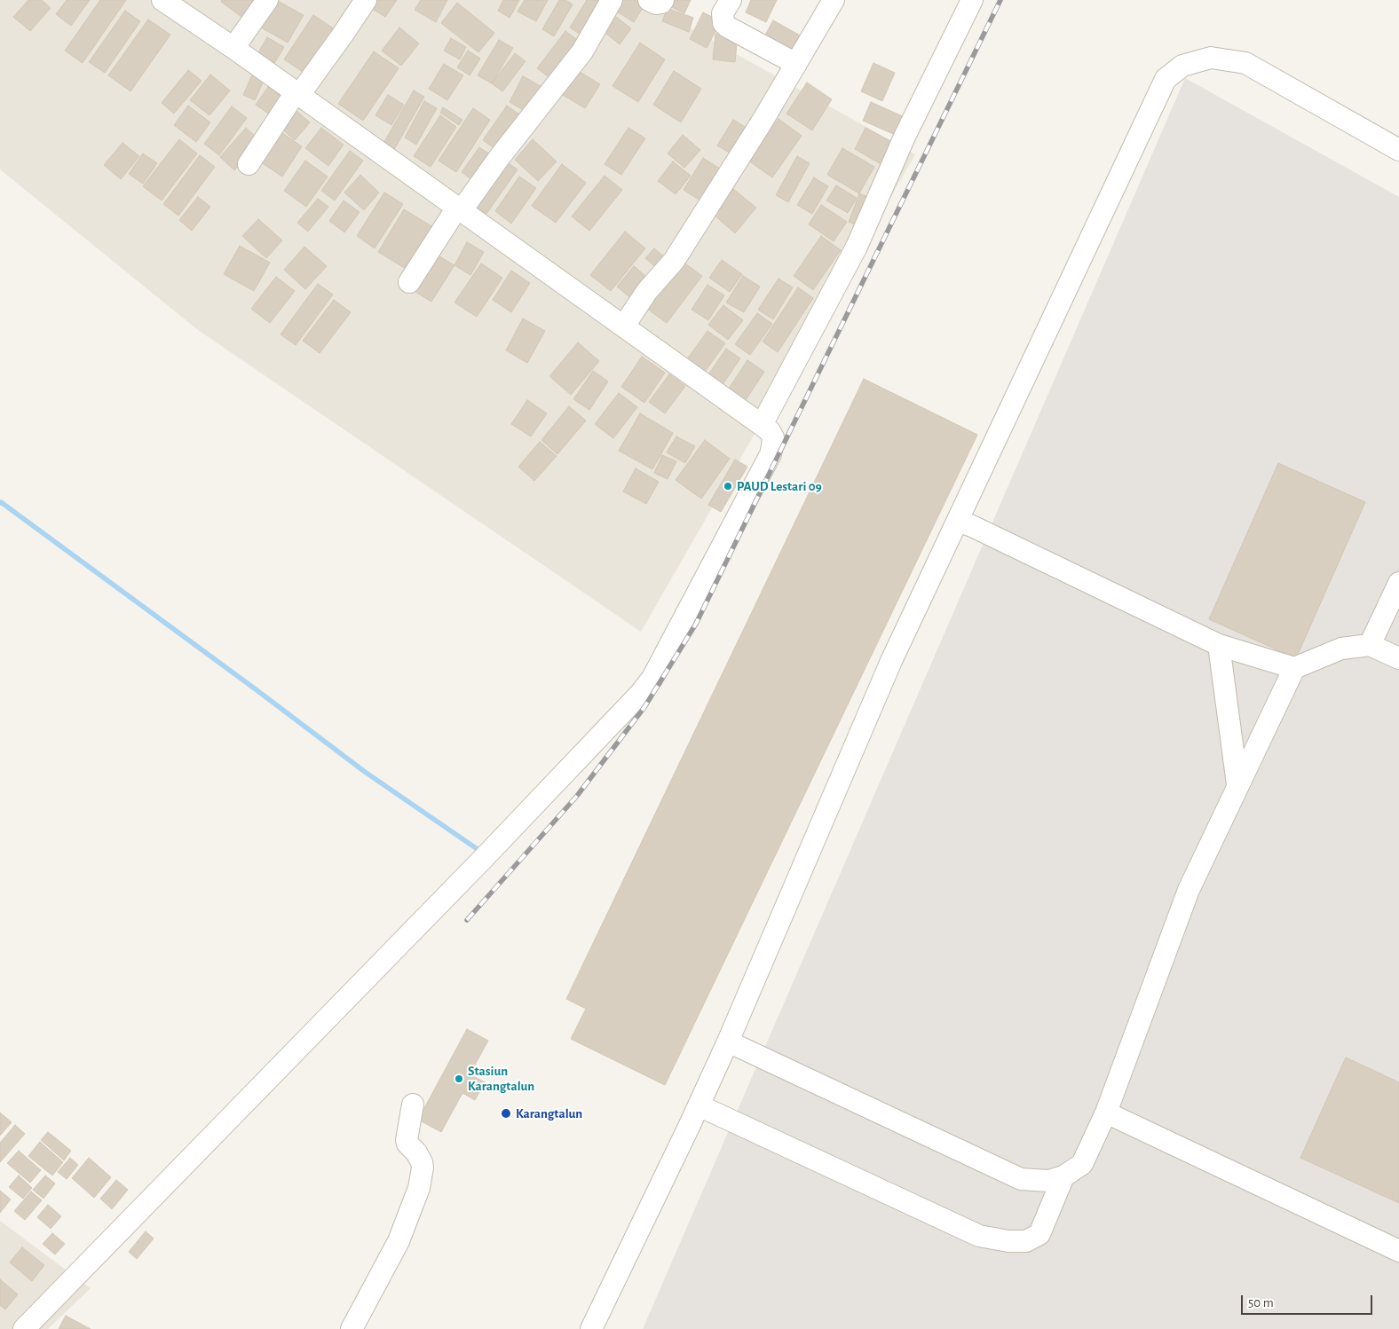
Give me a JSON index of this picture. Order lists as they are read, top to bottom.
{
  "places": ["PAUD Lestari 09", "Stasiun Karangtalun", "Karangtalun"],
  "scale_bar": "50 m"
}
